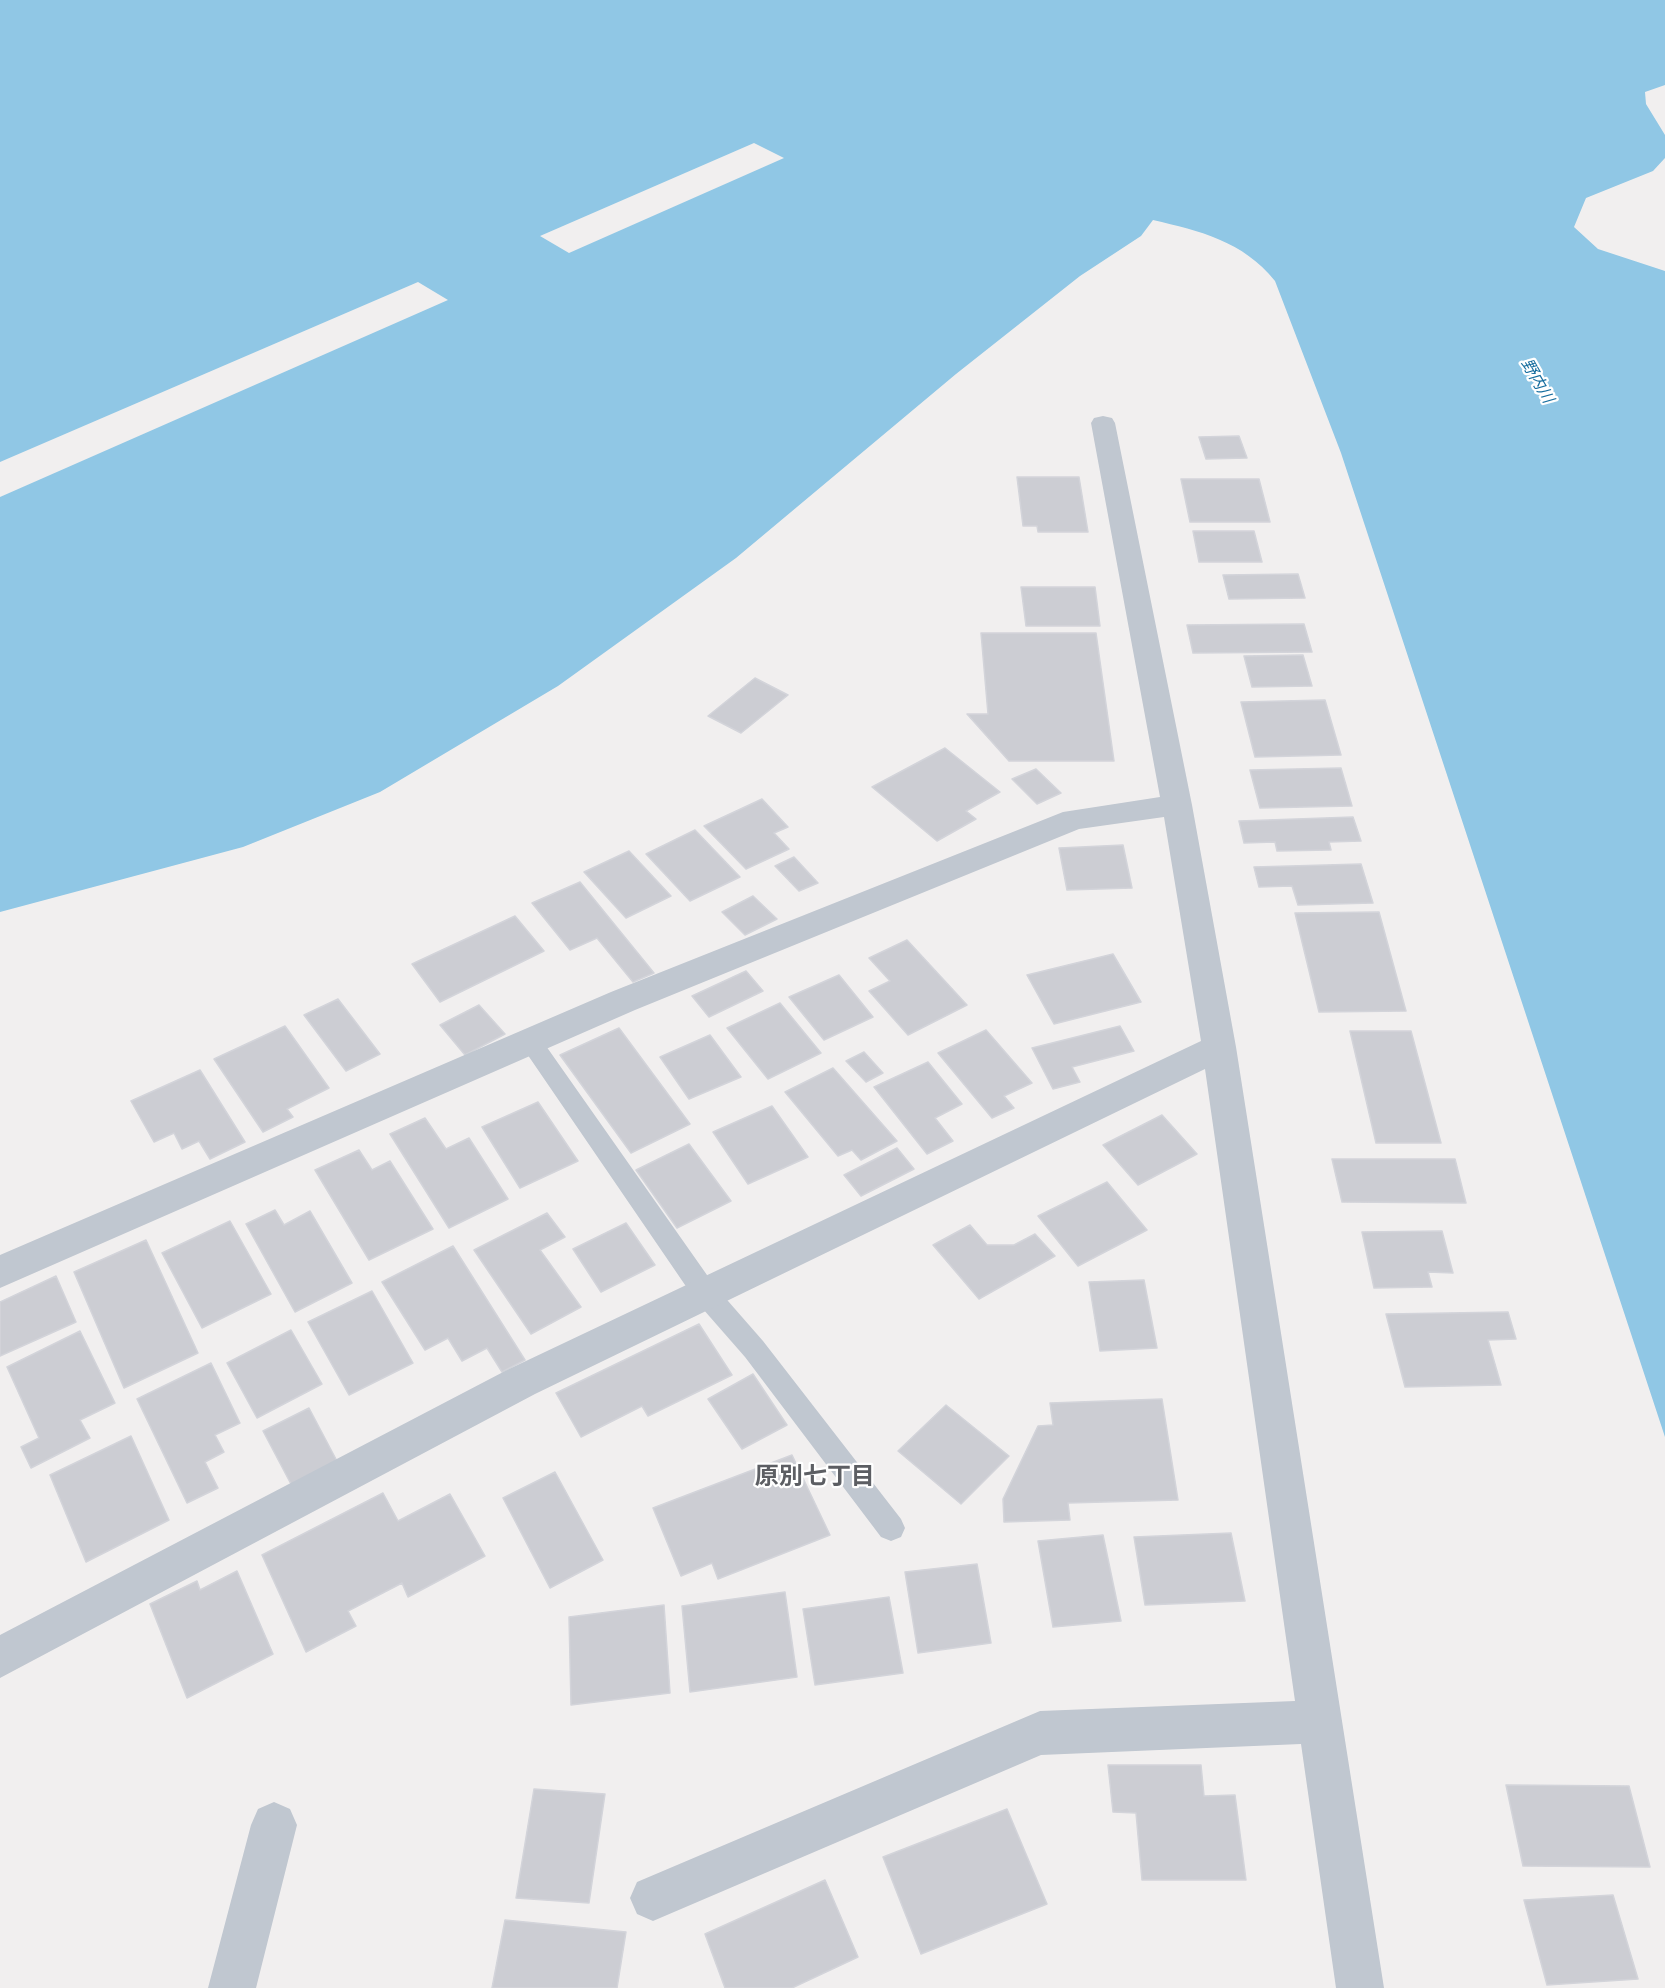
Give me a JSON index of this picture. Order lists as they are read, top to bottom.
{
  "districts": ["原別七丁目"],
  "water": ["野内川"]
}
